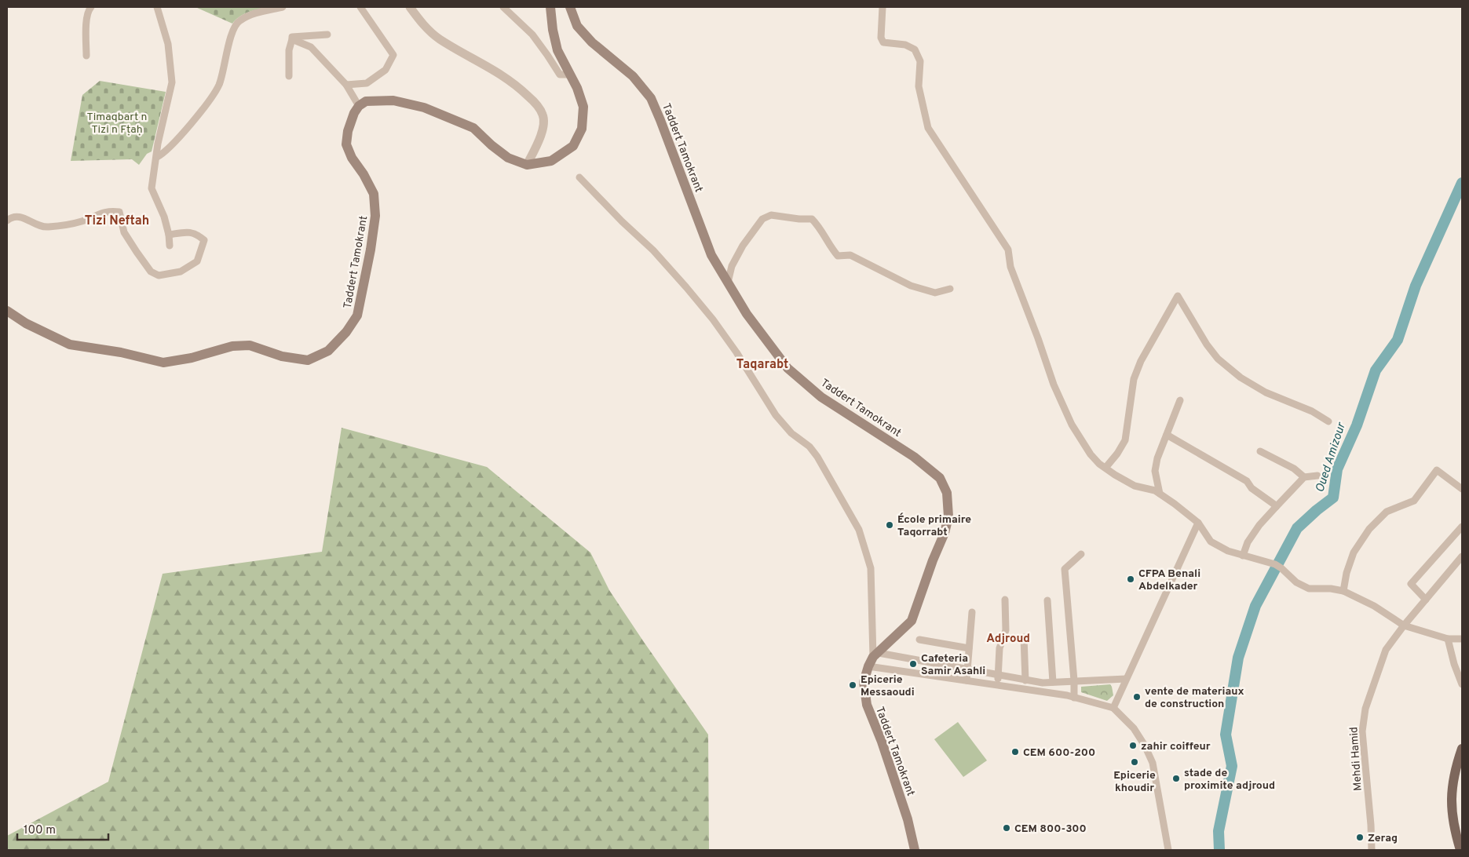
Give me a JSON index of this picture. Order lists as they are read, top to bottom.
{
  "streets": {
    "main road": ["Taddert Tamokrant"],
    "street": ["Mehdi Hamid"]
  },
  "districts": ["Tizi Neftah", "Taqarabt", "Adjroud"],
  "water": ["Oued Amizour"],
  "parks": ["Timaqbart n Tizi n Fṭaḥ"],
  "places": [
    "École primaire Taqorrabt",
    "CFPA Benali Abdelkader",
    "Cafeteria Samir Asahli",
    "Epicerie Messaoudi",
    "vente de materiaux de construction",
    "zahir coiffeur",
    "CEM 600-200",
    "Epicerie khoudir",
    "stade de proximite adjroud",
    "CEM 800-300",
    "Zerag"
  ],
  "scale_bar": "100 m"
}
